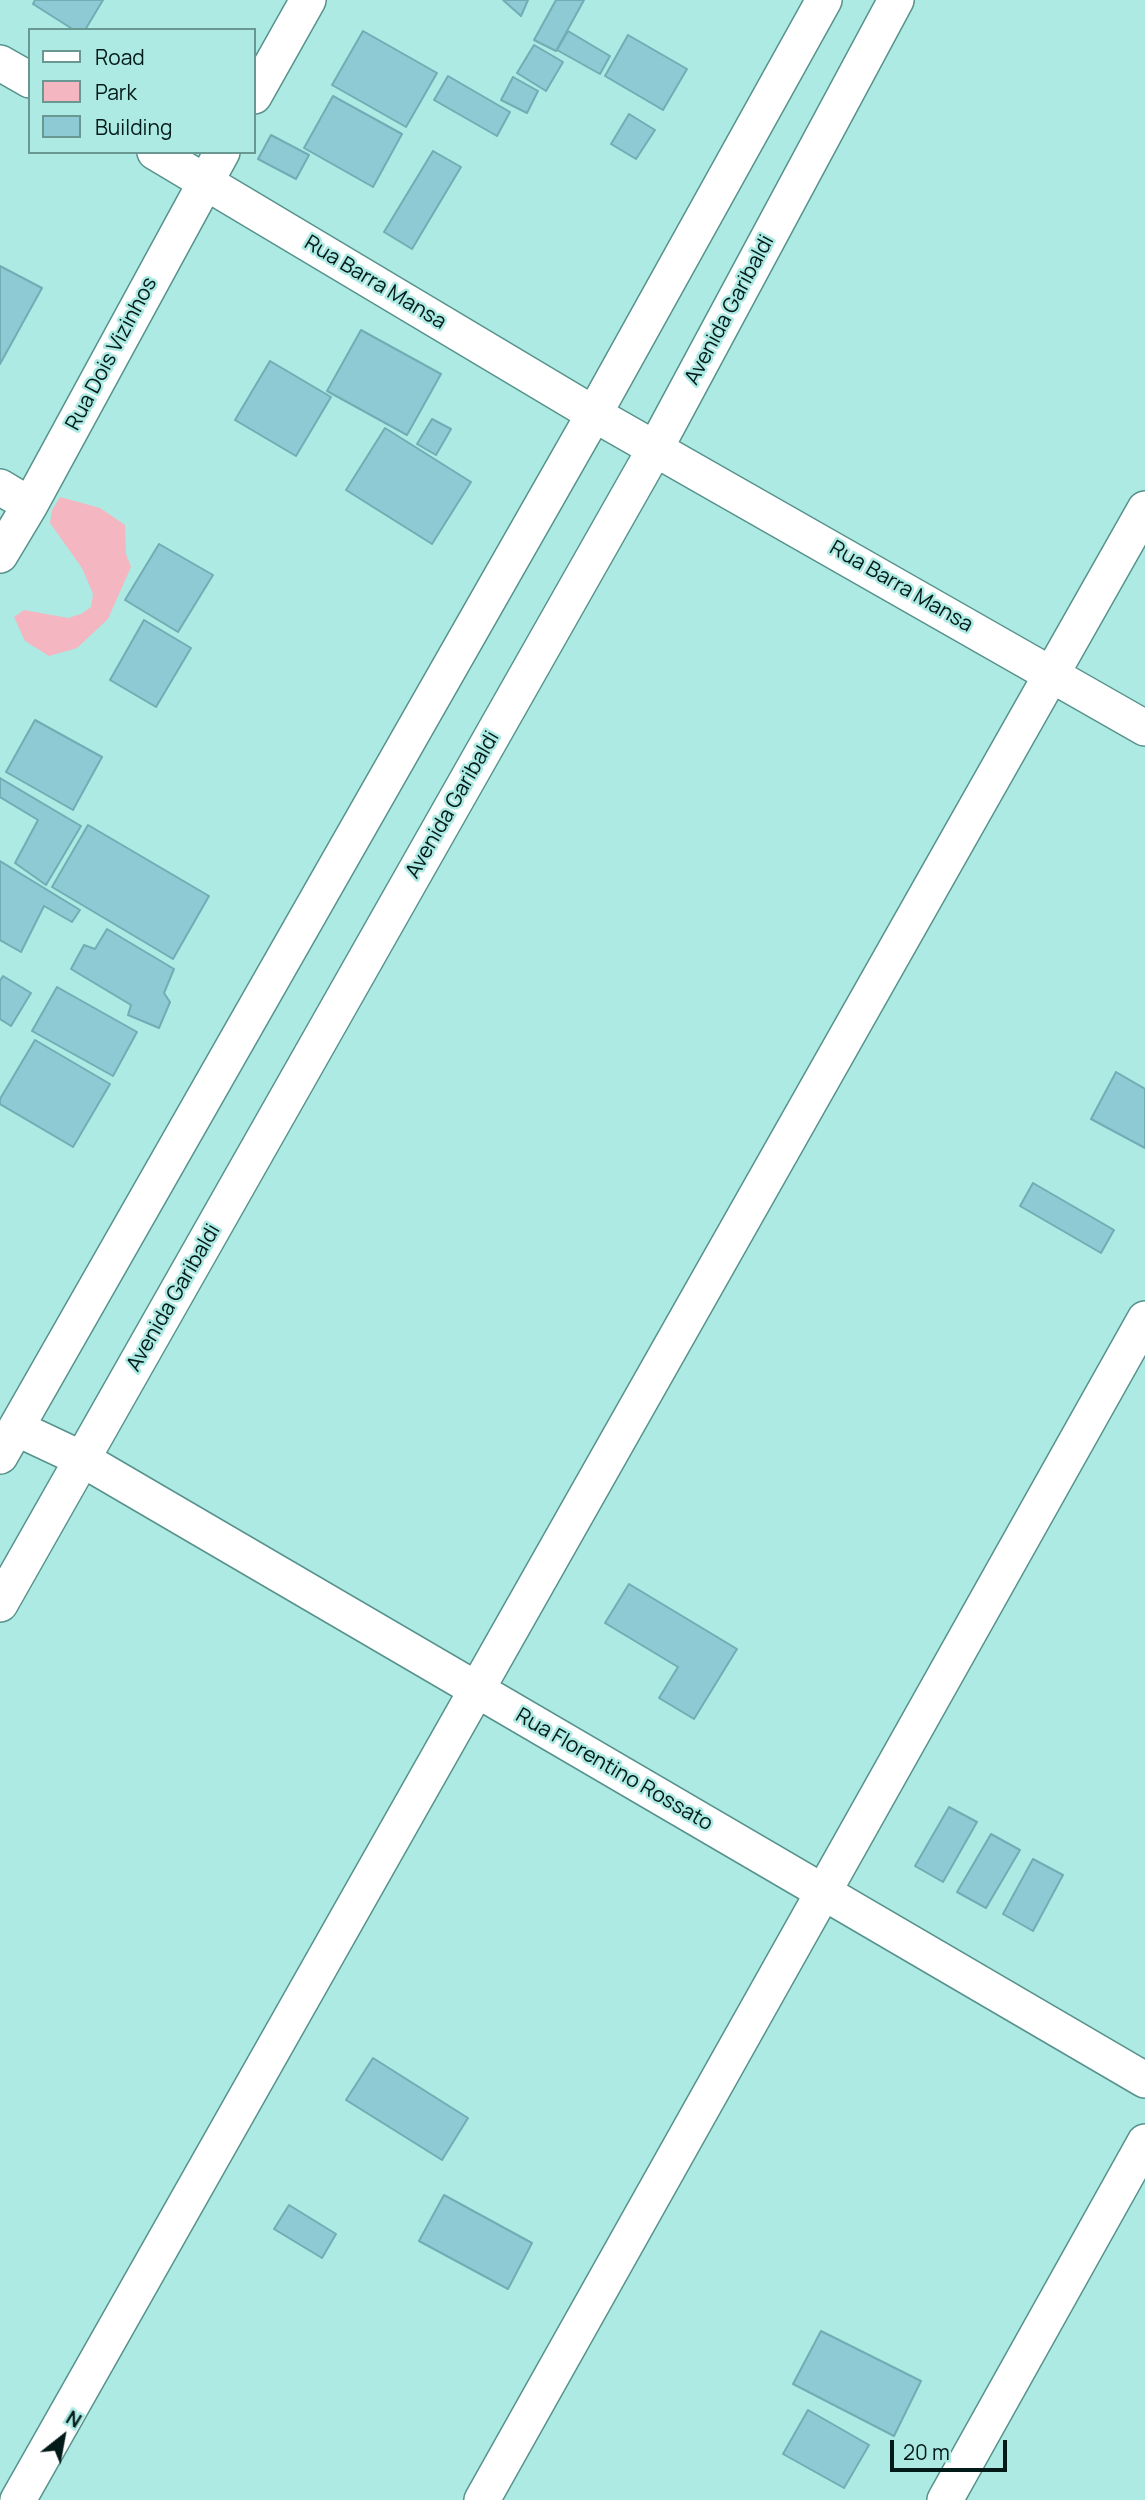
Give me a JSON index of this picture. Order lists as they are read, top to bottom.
{
  "streets": {
    "street": [
      "Rua Barra Mansa",
      "Avenida Garibaldi",
      "Rua Dois Vizinhos",
      "Rua Florentino Rossato"
    ]
  },
  "crossings": [
    ["Rua Barra Mansa", "Avenida Garibaldi"],
    ["Rua Barra Mansa", "Rua Dois Vizinhos"],
    ["Avenida Garibaldi", "Rua Florentino Rossato"]
  ],
  "legend": ["Road", "Park", "Building"],
  "scale_bar": "20 m",
  "north": "top right"
}
